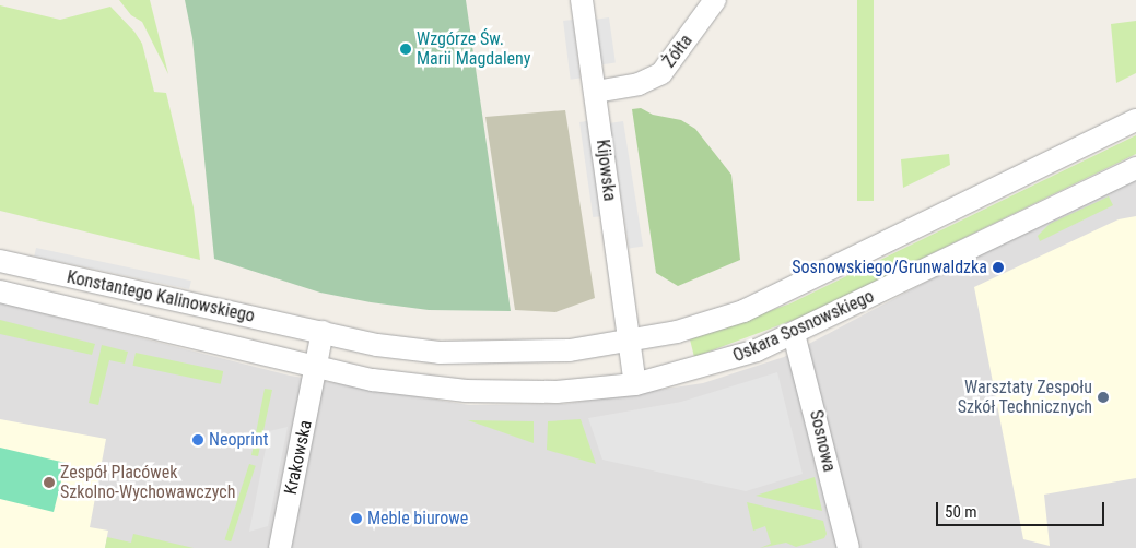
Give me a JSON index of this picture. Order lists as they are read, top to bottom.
{
  "streets": {
    "street": [
      "Żółta",
      "Kijowska",
      "Konstantego Kalinowskiego",
      "Oskara Sosnowskiego",
      "Sosnowa",
      "Krakowska"
    ]
  },
  "crossings": [
    ["Żółta", "Kijowska"],
    ["Kijowska", "Oskara Sosnowskiego"],
    ["Konstantego Kalinowskiego", "Oskara Sosnowskiego"],
    ["Konstantego Kalinowskiego", "Krakowska"],
    ["Oskara Sosnowskiego", "Sosnowa"],
    ["Oskara Sosnowskiego", "Krakowska"]
  ],
  "places": [
    "Wzgórze Św. Marii Magdaleny",
    "Sosnowskiego/Grunwaldzka",
    "Warsztaty Zespołu Szkół Technicznych",
    "Neoprint",
    "Zespół Placówek Szkolno-Wychowawczych",
    "Meble biurowe"
  ],
  "scale_bar": "50 m"
}
